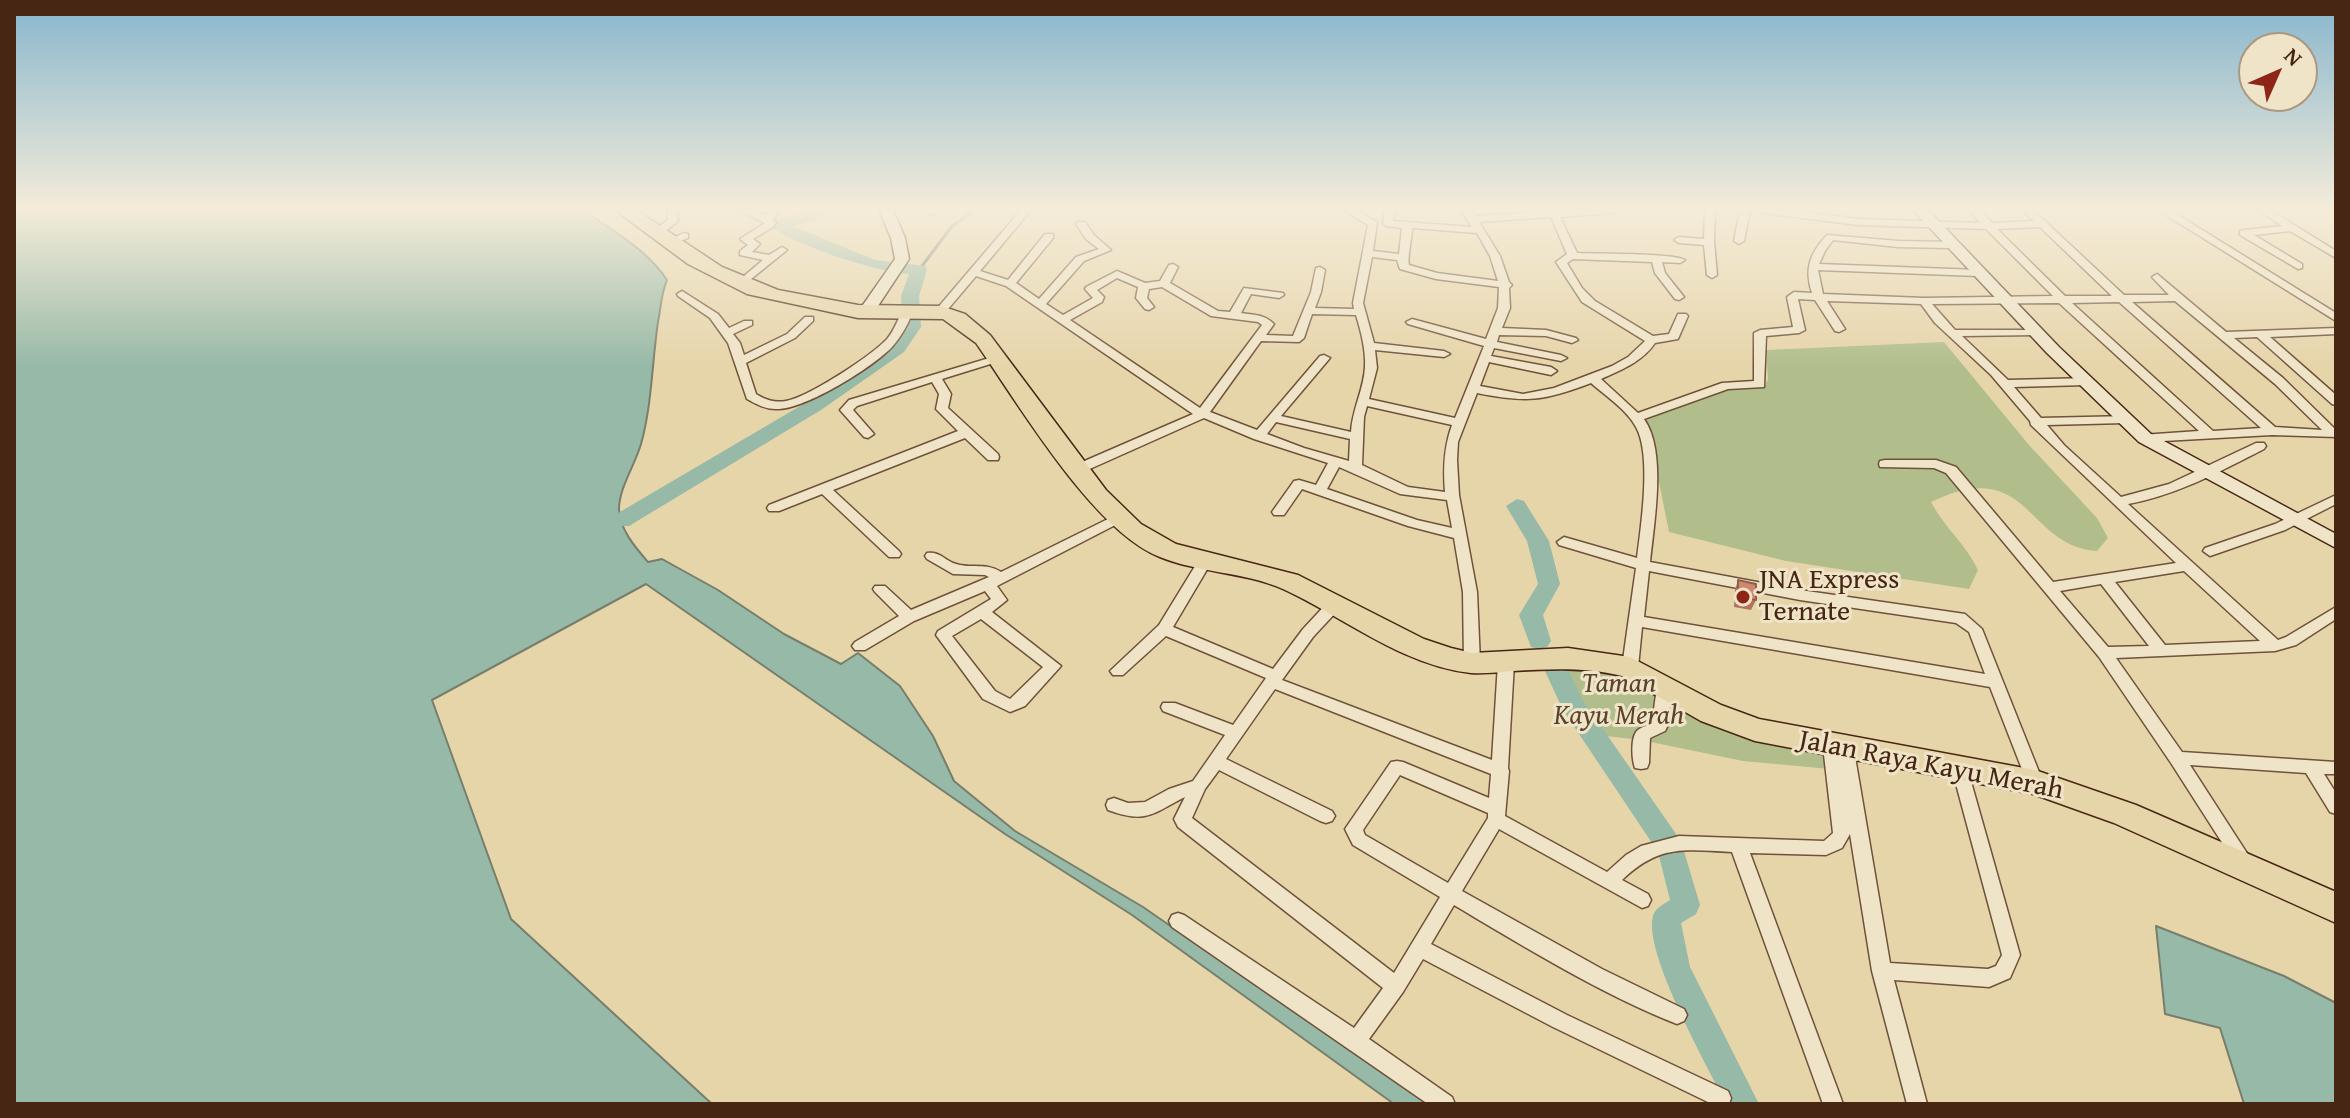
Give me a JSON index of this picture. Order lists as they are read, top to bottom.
{
  "streets": {
    "highway": ["Jalan Raya Kayu Merah"]
  },
  "parks": ["Taman Kayu Merah"],
  "places": ["JNA Express Ternate"],
  "north": "top right"
}
